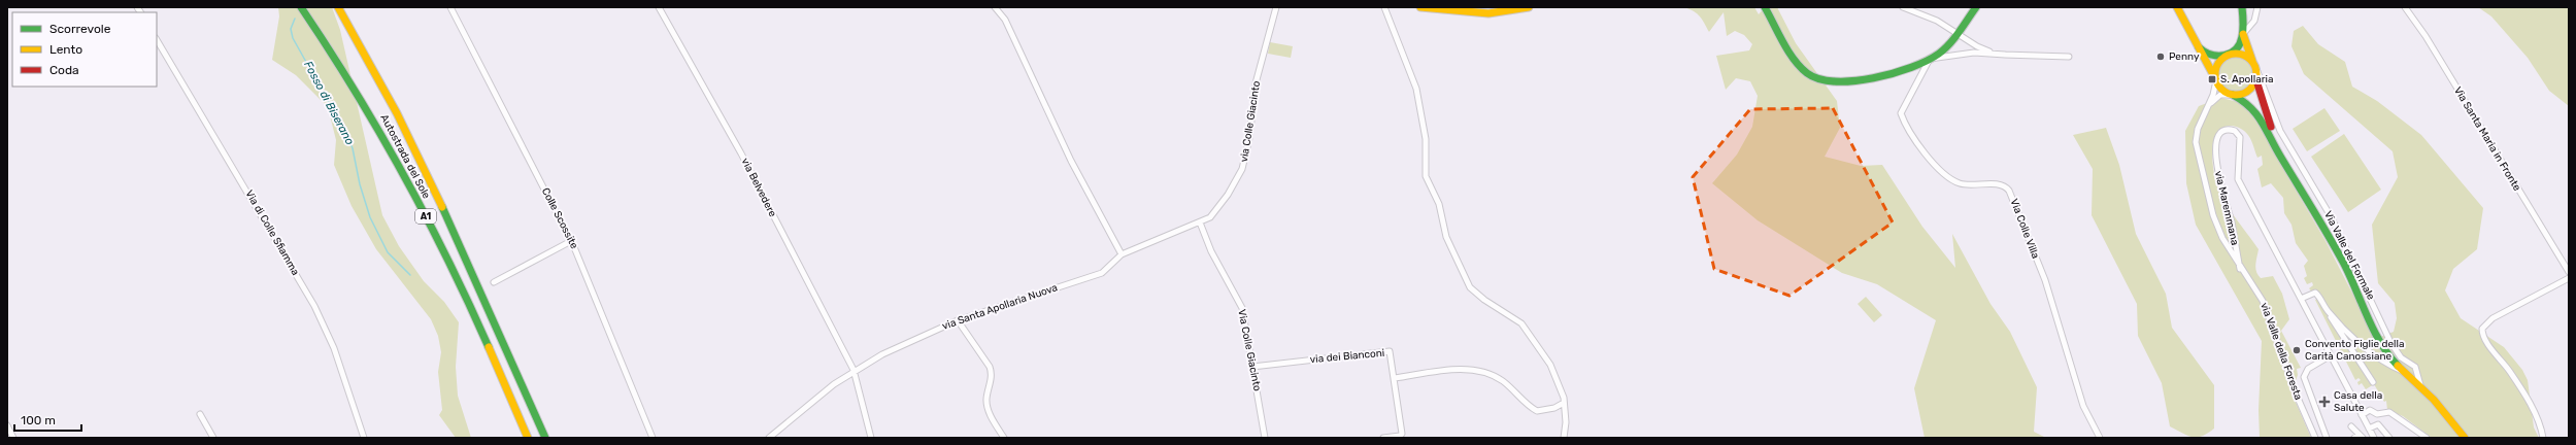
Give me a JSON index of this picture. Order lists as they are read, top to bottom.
{
  "streets": {
    "main road": ["Autostrada del Sole", "A1", "Via Valle del Formale"],
    "street": [
      "via Colle Giacinto",
      "Via Santa Maria in Fronte",
      "via Belvedere",
      "via Maremmana",
      "Colle Scossite",
      "Via Colle Villa",
      "Via di Colle Sfiamma",
      "via Santa Apollaria Nuova",
      "Via Colle Giacinto",
      "via Valle della Foresta",
      "via dei Bianconi"
    ]
  },
  "crossings": [
    ["via Colle Giacinto", "via Santa Apollaria Nuova"],
    ["via Colle Giacinto", "Via Colle Giacinto"],
    ["via Belvedere", "via Santa Apollaria Nuova"],
    ["via Maremmana", "via Valle della Foresta"],
    ["Via Valle del Formale", "via Valle della Foresta"],
    ["via Santa Apollaria Nuova", "Via Colle Giacinto"],
    ["Via Colle Giacinto", "via dei Bianconi"]
  ],
  "water": ["Fosso di Biserano"],
  "places": {
    "other": ["Penny", "Convento Figlie della Carità Canossiane"],
    "transit": ["S. Apollaria"],
    "health": ["Casa della Salute"]
  },
  "legend": ["Scorrevole", "Lento", "Coda"],
  "scale_bar": "100 m"
}
